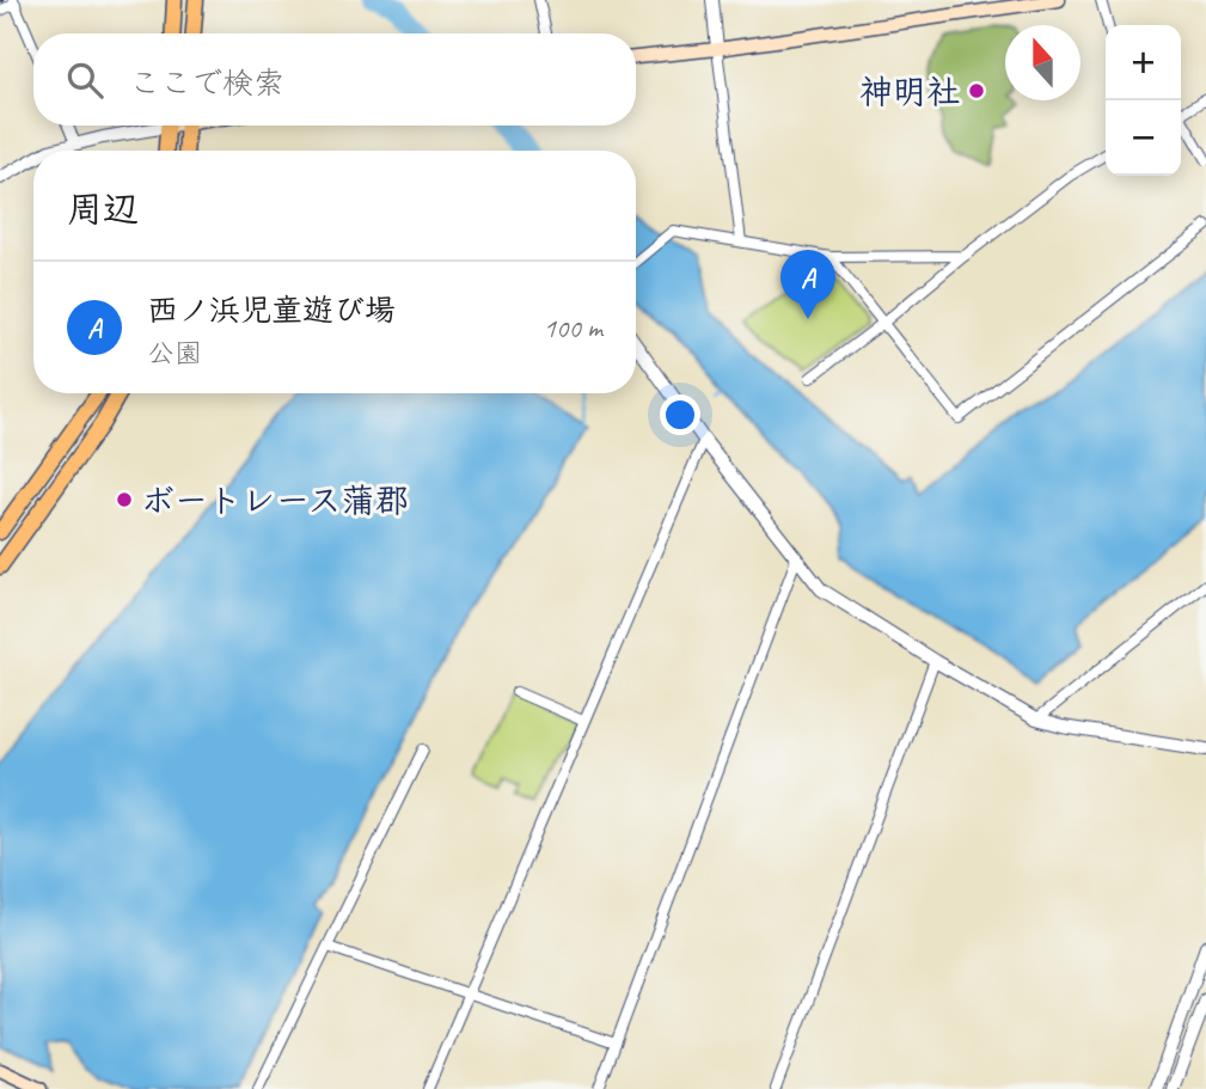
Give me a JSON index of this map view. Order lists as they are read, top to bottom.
{
  "places": ["神明社", "ボートレース蒲郡"],
  "north": "top",
  "page": {
    "map_buttons": ["+", "−"],
    "search": "ここで検索",
    "heading": "周辺",
    "pins": "A",
    "list": [
      {
        "mark": "A",
        "name": "西ノ浜児童遊び場",
        "note": "公園",
        "value": "100 m"
      }
    ]
  }
}
